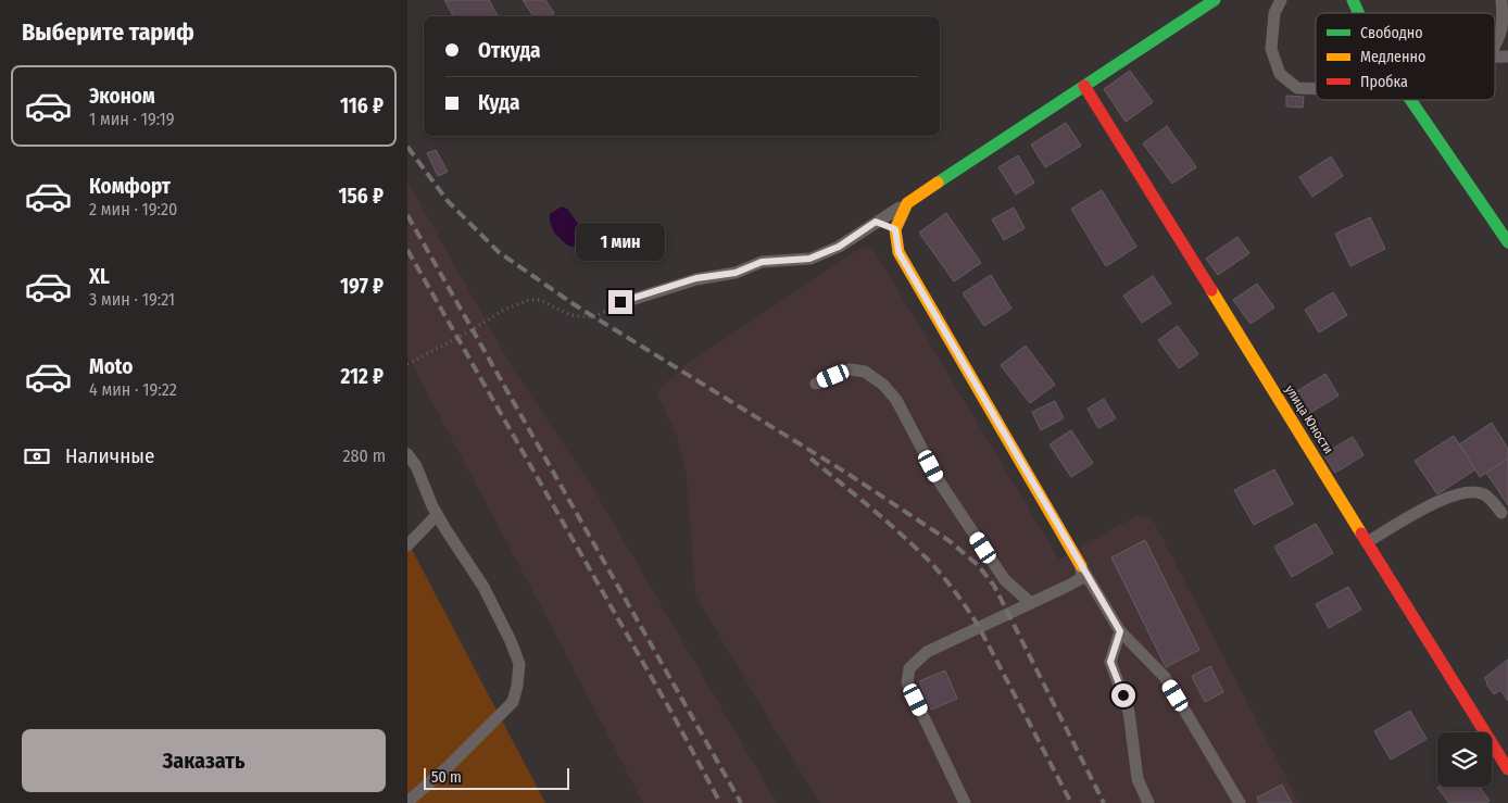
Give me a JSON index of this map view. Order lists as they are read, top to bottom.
{
  "streets": {
    "street": ["улица Юности"]
  },
  "legend": ["Свободно", "Медленно", "Пробка"],
  "scale_bar": "50 m",
  "page": {
    "heading": "Выберите тариф",
    "banner": ["Откуда", "Куда"],
    "list": [
      {
        "name": "Эконом",
        "note": "1 мин · 19:19",
        "value": "116 ₽"
      },
      {
        "name": "Комфорт",
        "note": "2 мин · 19:20",
        "value": "156 ₽"
      },
      {
        "name": "XL",
        "note": "3 мин · 19:21",
        "value": "197 ₽"
      },
      {
        "name": "Moto",
        "note": "4 мин · 19:22",
        "value": "212 ₽"
      }
    ],
    "bubble": "1 мин",
    "pay": ["Наличные", "280 m"],
    "buttons": "Заказать",
    "scale": "50 m"
  }
}
